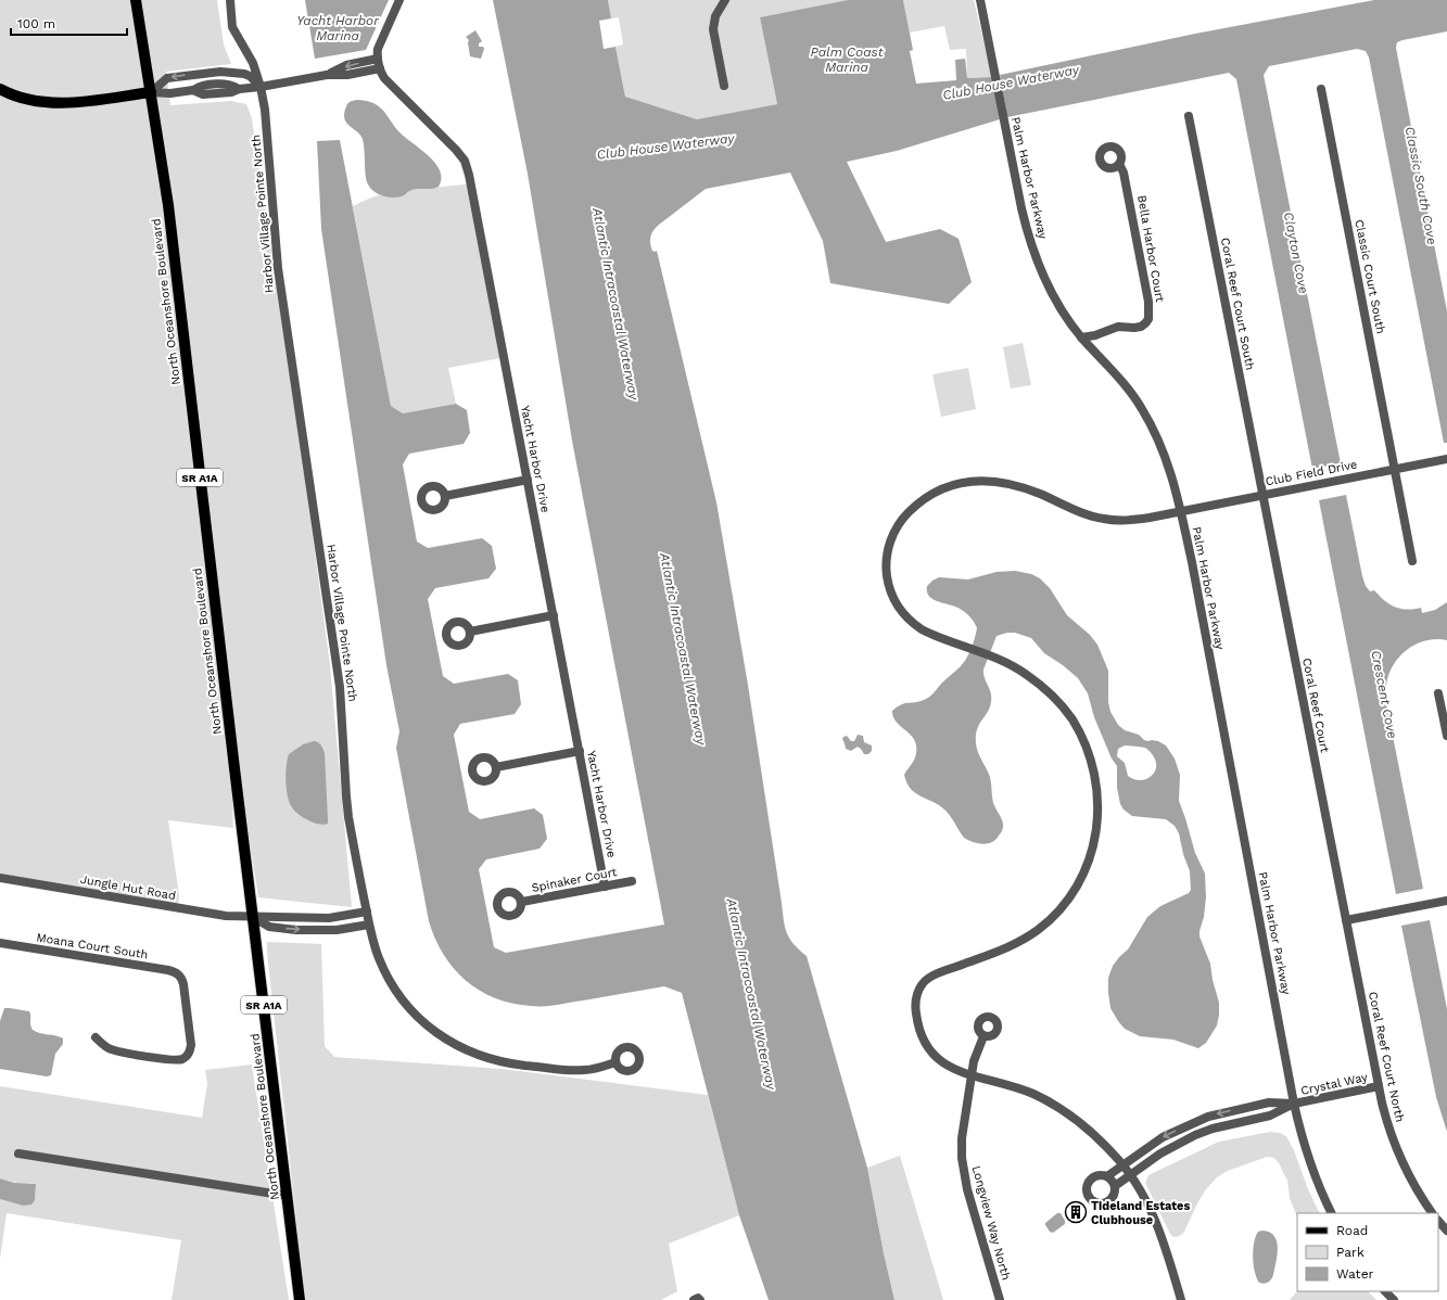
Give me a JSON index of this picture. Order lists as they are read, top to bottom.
{
  "streets": {
    "main road": ["North Oceanshore Boulevard", "SR A1A"],
    "street": [
      "Palm Harbor Parkway",
      "Harbor Village Pointe North",
      "Bella Harbor Court",
      "Classic Court South",
      "Coral Reef Court South",
      "Yacht Harbor Drive",
      "Club Field Drive",
      "Coral Reef Court",
      "Spinaker Court",
      "Jungle Hut Road",
      "Moana Court South",
      "Coral Reef Court North",
      "Crystal Way",
      "Longview Way North"
    ]
  },
  "crossings": [
    ["Palm Harbor Parkway", "Bella Harbor Court"],
    ["Palm Harbor Parkway", "Club Field Drive"],
    ["Palm Harbor Parkway", "Crystal Way"],
    ["Harbor Village Pointe North", "Jungle Hut Road"],
    ["Classic Court South", "Club Field Drive"],
    ["North Oceanshore Boulevard", "Jungle Hut Road"],
    ["Coral Reef Court South", "Club Field Drive"],
    ["Coral Reef Court South", "Coral Reef Court"],
    ["Yacht Harbor Drive", "Spinaker Court"],
    ["Club Field Drive", "Coral Reef Court"],
    ["Club Field Drive", "Longview Way North"],
    ["Coral Reef Court", "Coral Reef Court North"],
    ["Coral Reef Court North", "Crystal Way"]
  ],
  "water": [
    "Yacht Harbor Marina",
    "Palm Coast Marina",
    "Club House Waterway",
    "Classic South Cove",
    "Clayton Cove",
    "Atlantic Intracoastal Waterway",
    "Crescent Cove"
  ],
  "places": {
    "building": ["Tideland Estates Clubhouse"]
  },
  "legend": ["Road", "Park", "Water"],
  "scale_bar": "100 m"
}
